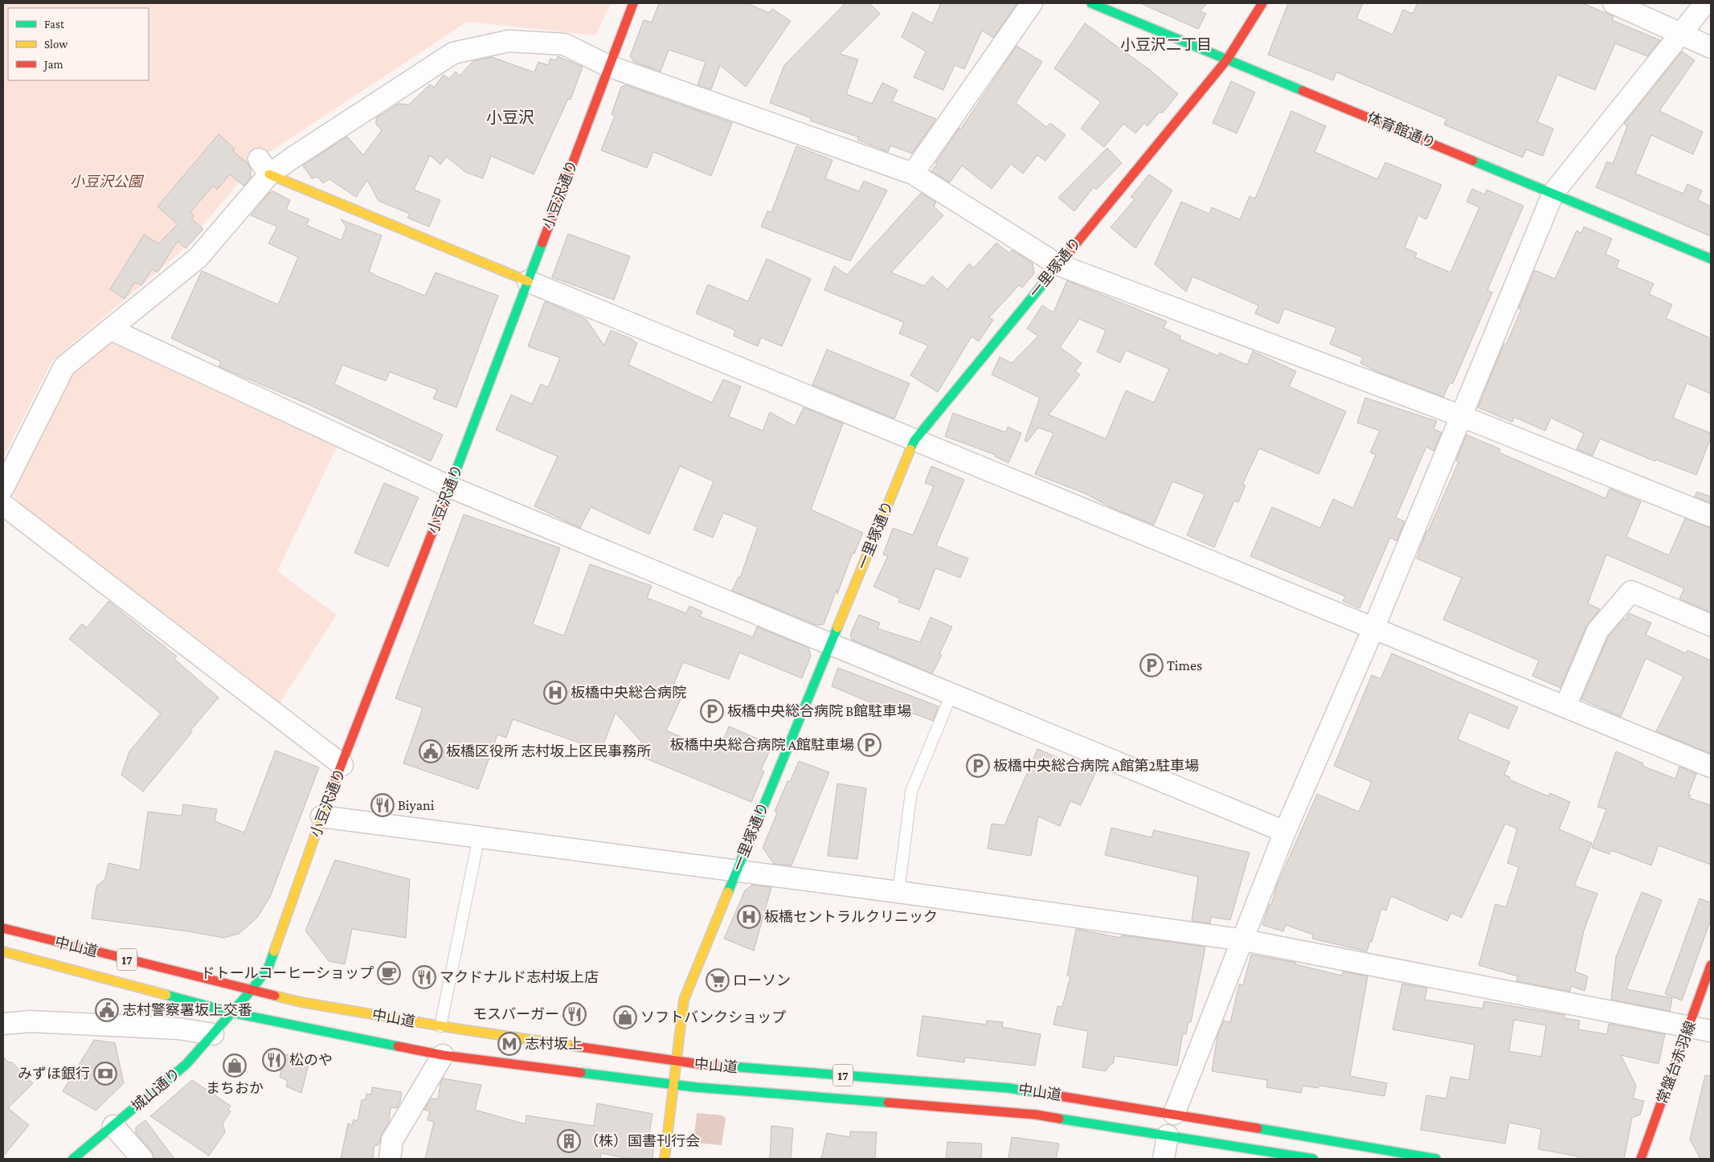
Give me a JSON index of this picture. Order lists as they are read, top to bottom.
{
  "streets": {
    "main road": [
      "体育館通り",
      "小豆沢通り",
      "一里塚通り",
      "中山道",
      "17",
      "常盤台赤羽線",
      "城山通り"
    ]
  },
  "crossings": [
    ["体育館通り", "一里塚通り"],
    ["小豆沢通り", "中山道"],
    ["小豆沢通り", "城山通り"],
    ["一里塚通り", "中山道"],
    ["中山道", "城山通り"]
  ],
  "districts": ["小豆沢二丁目", "小豆沢"],
  "parks": ["小豆沢公園"],
  "places": {
    "parking": [
      "Times",
      "板橋中央総合病院 B館駐車場",
      "板橋中央総合病院 A館駐車場",
      "板橋中央総合病院 A館第2駐車場"
    ],
    "hospital": ["板橋中央総合病院", "板橋セントラルクリニック"],
    "public building": ["板橋区役所 志村坂上区民事務所", "志村警察署坂上交番"],
    "restaurant": [
      "Biyani",
      "マクドナルド志村坂上店",
      "モスバーガー",
      "松のや"
    ],
    "cafe": ["ドトールコーヒーショップ"],
    "supermarket": ["ローソン"],
    "shop": ["ソフトバンクショップ", "まちおか"],
    "metro station": ["志村坂上"],
    "bank": ["みずほ銀行"],
    "building": ["（株）国書刊行会"]
  },
  "legend": ["Fast", "Slow", "Jam"]
}
